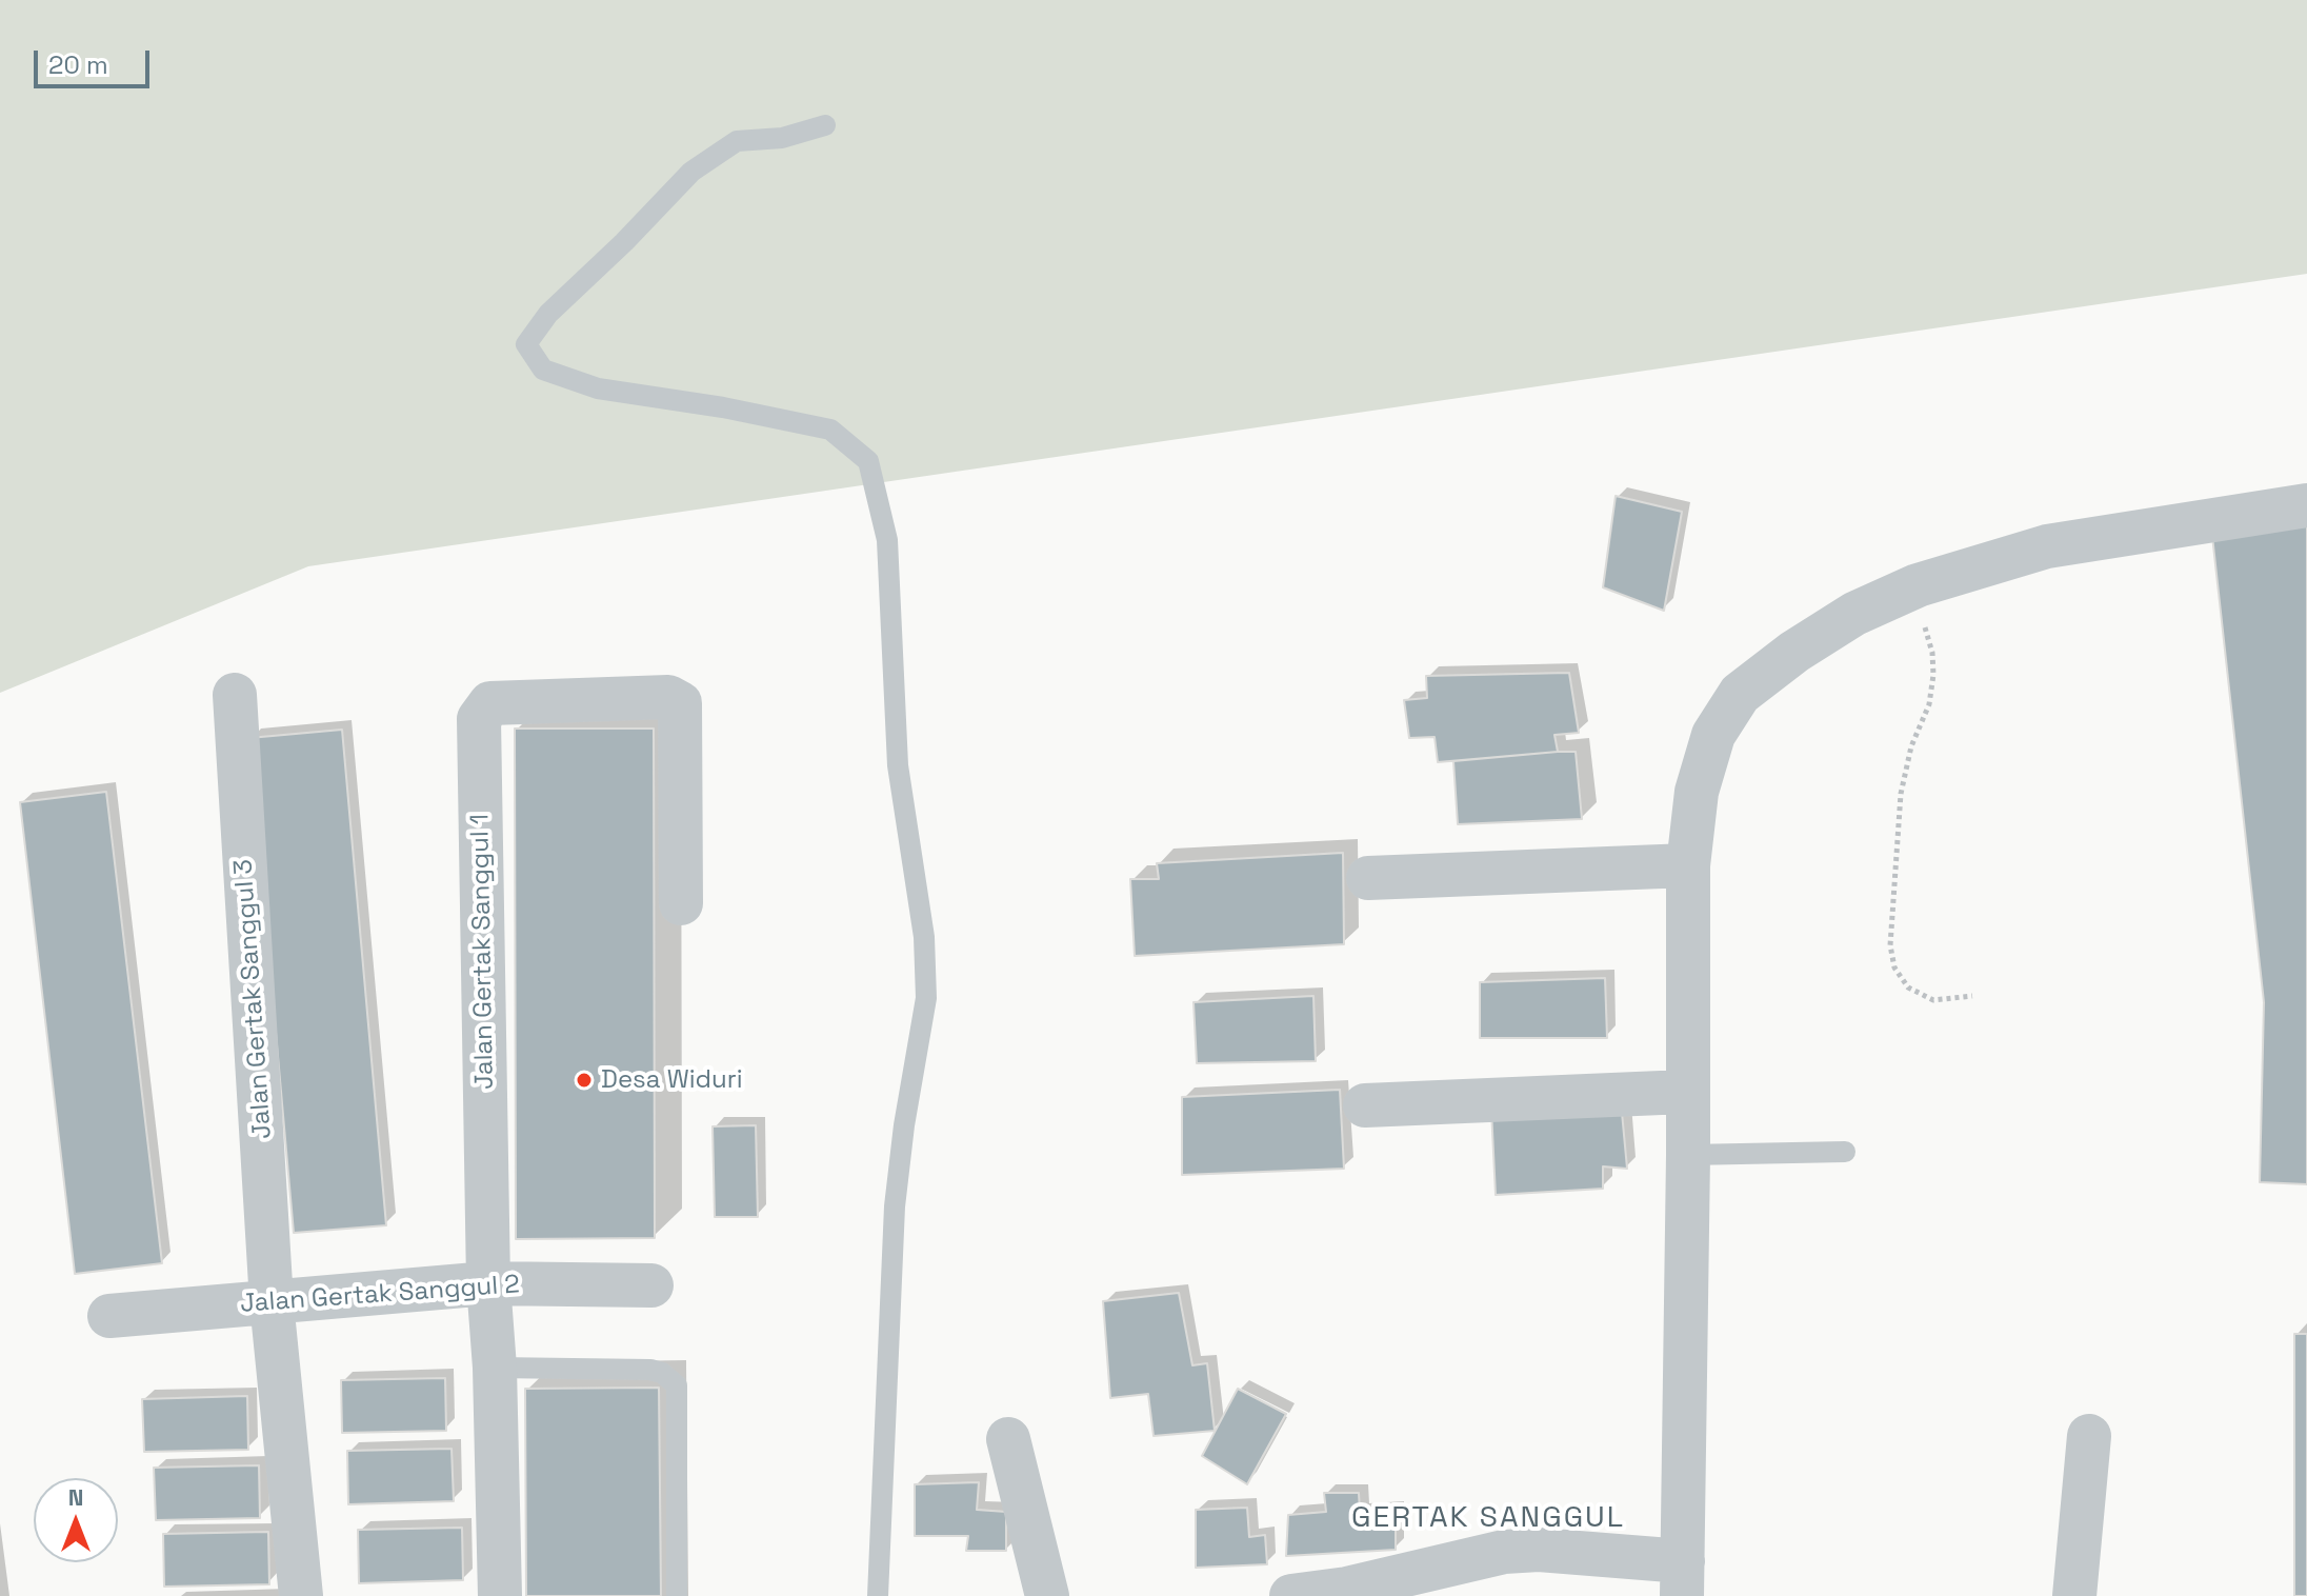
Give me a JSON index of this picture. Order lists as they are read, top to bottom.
{
  "streets": {
    "street": ["Jalan Gertak Sanggul 1", "Jalan Gertak Sanggul 3", "Jalan Gertak Sanggul 2"]
  },
  "crossings": [
    ["Jalan Gertak Sanggul 1", "Jalan Gertak Sanggul 2"],
    ["Jalan Gertak Sanggul 3", "Jalan Gertak Sanggul 2"]
  ],
  "districts": ["GERTAK SANGGUL"],
  "places": ["Desa Widuri"],
  "scale_bar": "20 m",
  "north": "top"
}
